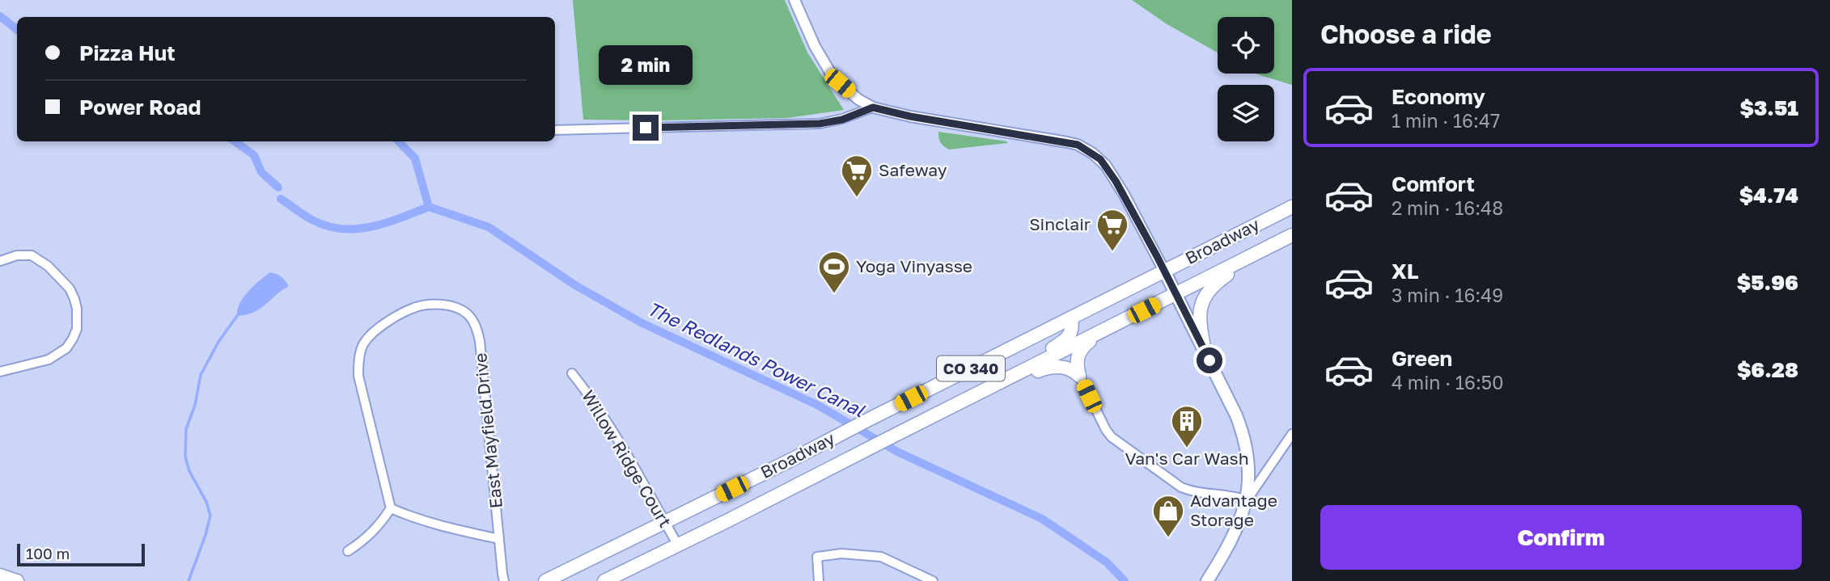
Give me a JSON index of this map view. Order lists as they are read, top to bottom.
{
  "streets": {
    "main road": ["Broadway", "CO 340"],
    "street": ["East Mayfield Drive", "Willow Ridge Court"]
  },
  "crossings": [
    ["Broadway", "Willow Ridge Court"]
  ],
  "water": ["The Redlands Power Canal"],
  "places": {
    "supermarket": ["Safeway", "Sinclair"],
    "sports": ["Yoga Vinyasse"],
    "building": ["Van's Car Wash"],
    "shop": ["Advantage Storage"]
  },
  "scale_bar": "100 m",
  "page": {
    "heading": "Choose a ride",
    "banner": ["Pizza Hut", "Power Road"],
    "bubble": "2 min",
    "list": [
      {
        "name": "Economy",
        "note": "1 min · 16:47",
        "value": "$3.51"
      },
      {
        "name": "Comfort",
        "note": "2 min · 16:48",
        "value": "$4.74"
      },
      {
        "name": "XL",
        "note": "3 min · 16:49",
        "value": "$5.96"
      },
      {
        "name": "Green",
        "note": "4 min · 16:50",
        "value": "$6.28"
      }
    ],
    "buttons": "Confirm",
    "scale": "100 m"
  }
}
